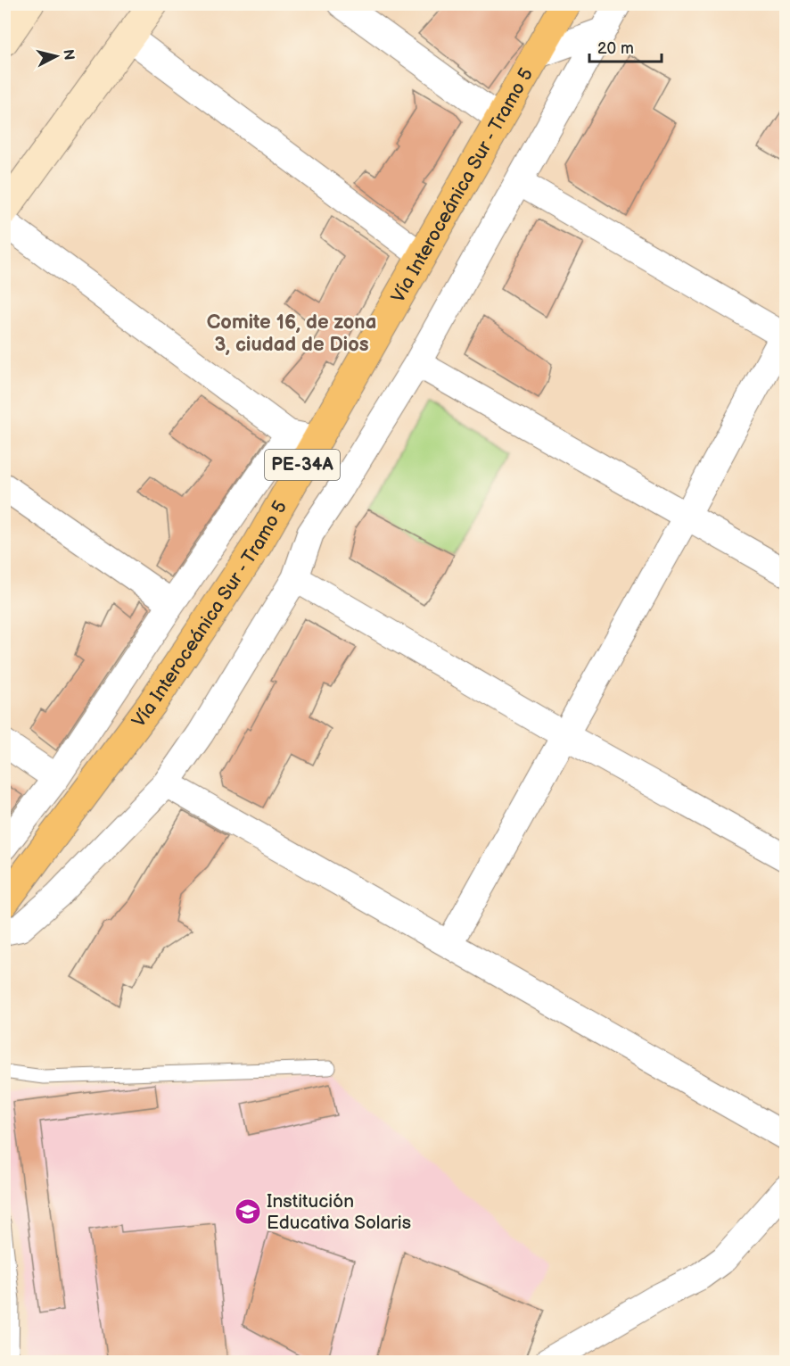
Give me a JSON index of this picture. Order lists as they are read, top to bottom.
{
  "streets": {
    "highway": ["Vía Interoceánica Sur - Tramo 5", "PE-34A"]
  },
  "districts": ["Comite 16, de zona 3, ciudad de Dios"],
  "places": {
    "school or university": ["Institución Educativa Solaris"]
  },
  "scale_bar": "20 m",
  "north": "right"
}
